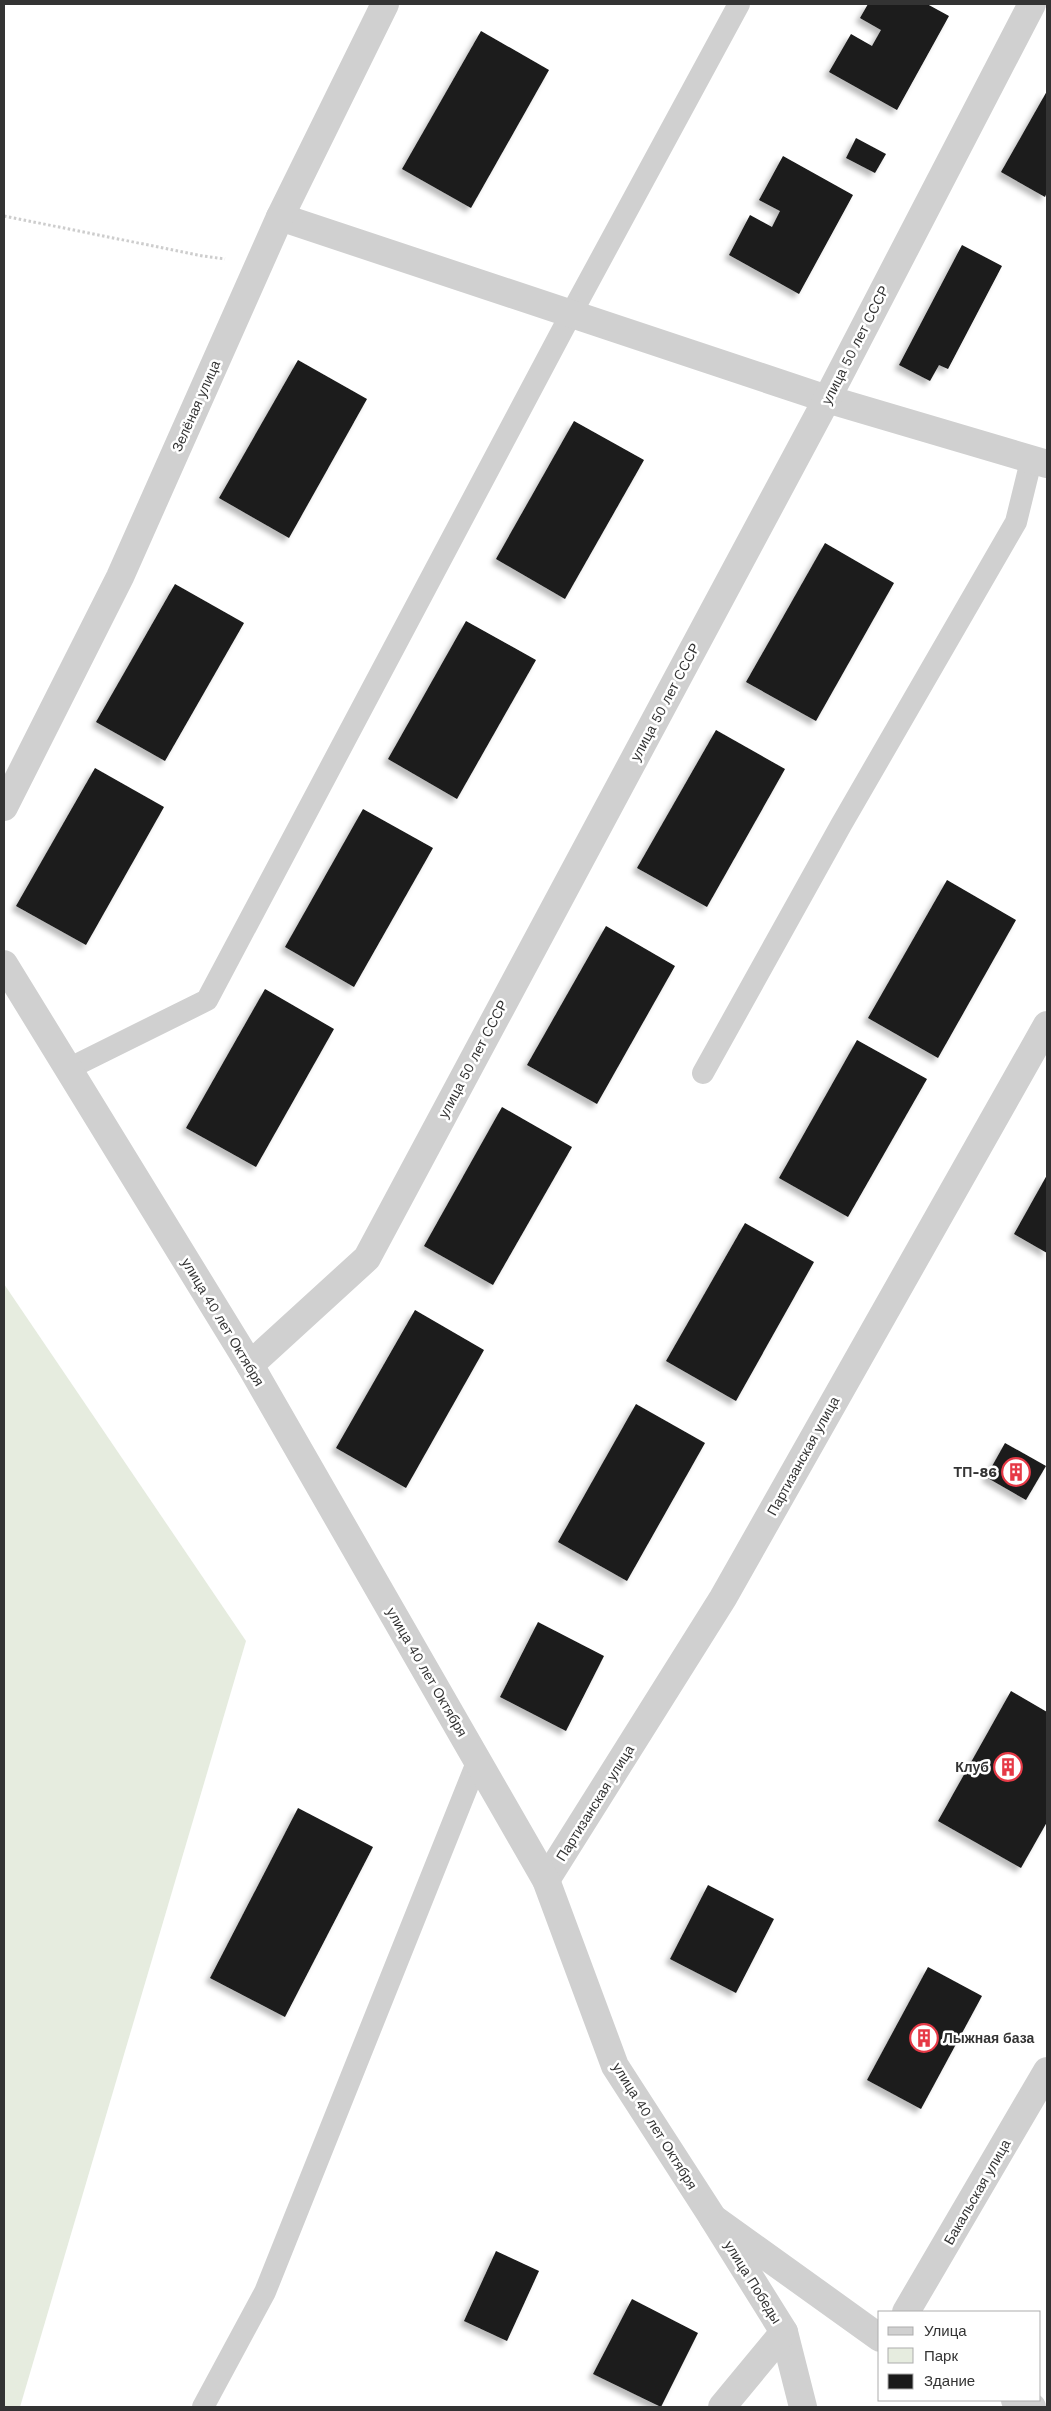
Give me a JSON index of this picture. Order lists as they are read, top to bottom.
{
  "streets": {
    "street": [
      "улица 50 лет СССР",
      "Зелёная улица",
      "улица 40 лет Октября",
      "Партизанская улица",
      "Бакальская улица",
      "улица Победы"
    ]
  },
  "crossings": [
    ["улица 50 лет СССР", "улица 40 лет Октября"],
    ["улица 40 лет Октября", "Партизанская улица"],
    ["улица 40 лет Октября", "улица Победы"]
  ],
  "places": {
    "building": ["ТП-86", "Клуб", "Лыжная база"]
  },
  "legend": ["Улица", "Парк", "Здание"]
}
